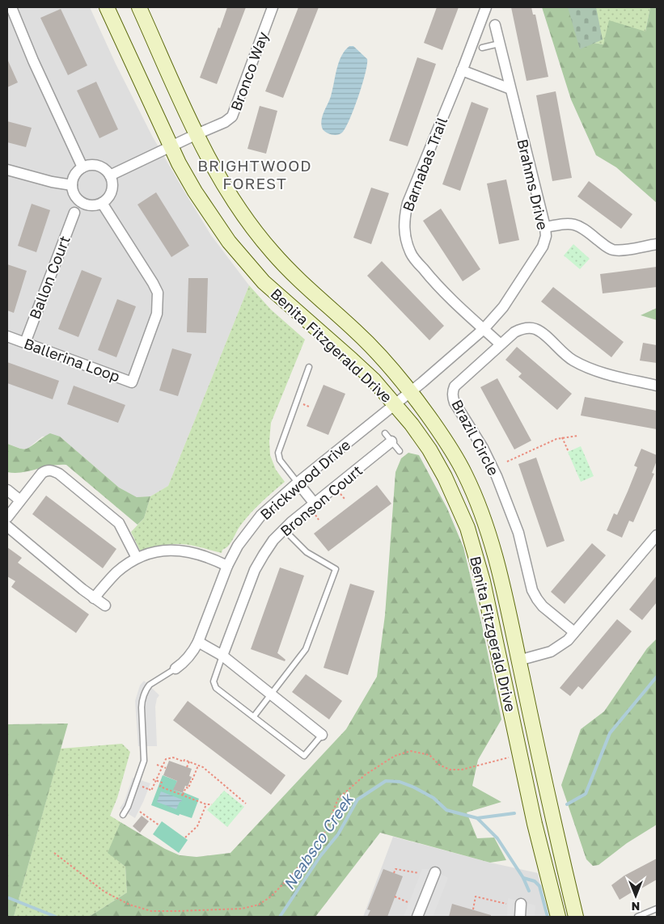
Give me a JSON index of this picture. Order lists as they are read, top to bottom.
{
  "streets": {
    "main road": ["Benita Fitzgerald Drive"],
    "street": [
      "Bronco Way",
      "Barnabas Trail",
      "Brahms Drive",
      "Ballon Court",
      "Ballerina Loop",
      "Brazil Circle",
      "Brickwood Drive",
      "Bronson Court"
    ]
  },
  "crossings": [
    ["Bronco Way", "Benita Fitzgerald Drive"],
    ["Bronco Way", "Ballerina Loop"],
    ["Barnabas Trail", "Brahms Drive"],
    ["Barnabas Trail", "Brazil Circle"],
    ["Brahms Drive", "Benita Fitzgerald Drive"],
    ["Brahms Drive", "Brickwood Drive"],
    ["Ballon Court", "Ballerina Loop"],
    ["Benita Fitzgerald Drive", "Brickwood Drive"]
  ],
  "districts": ["BRIGHTWOOD FOREST"],
  "water": ["Neabsco Creek"],
  "north": "bottom"
}
